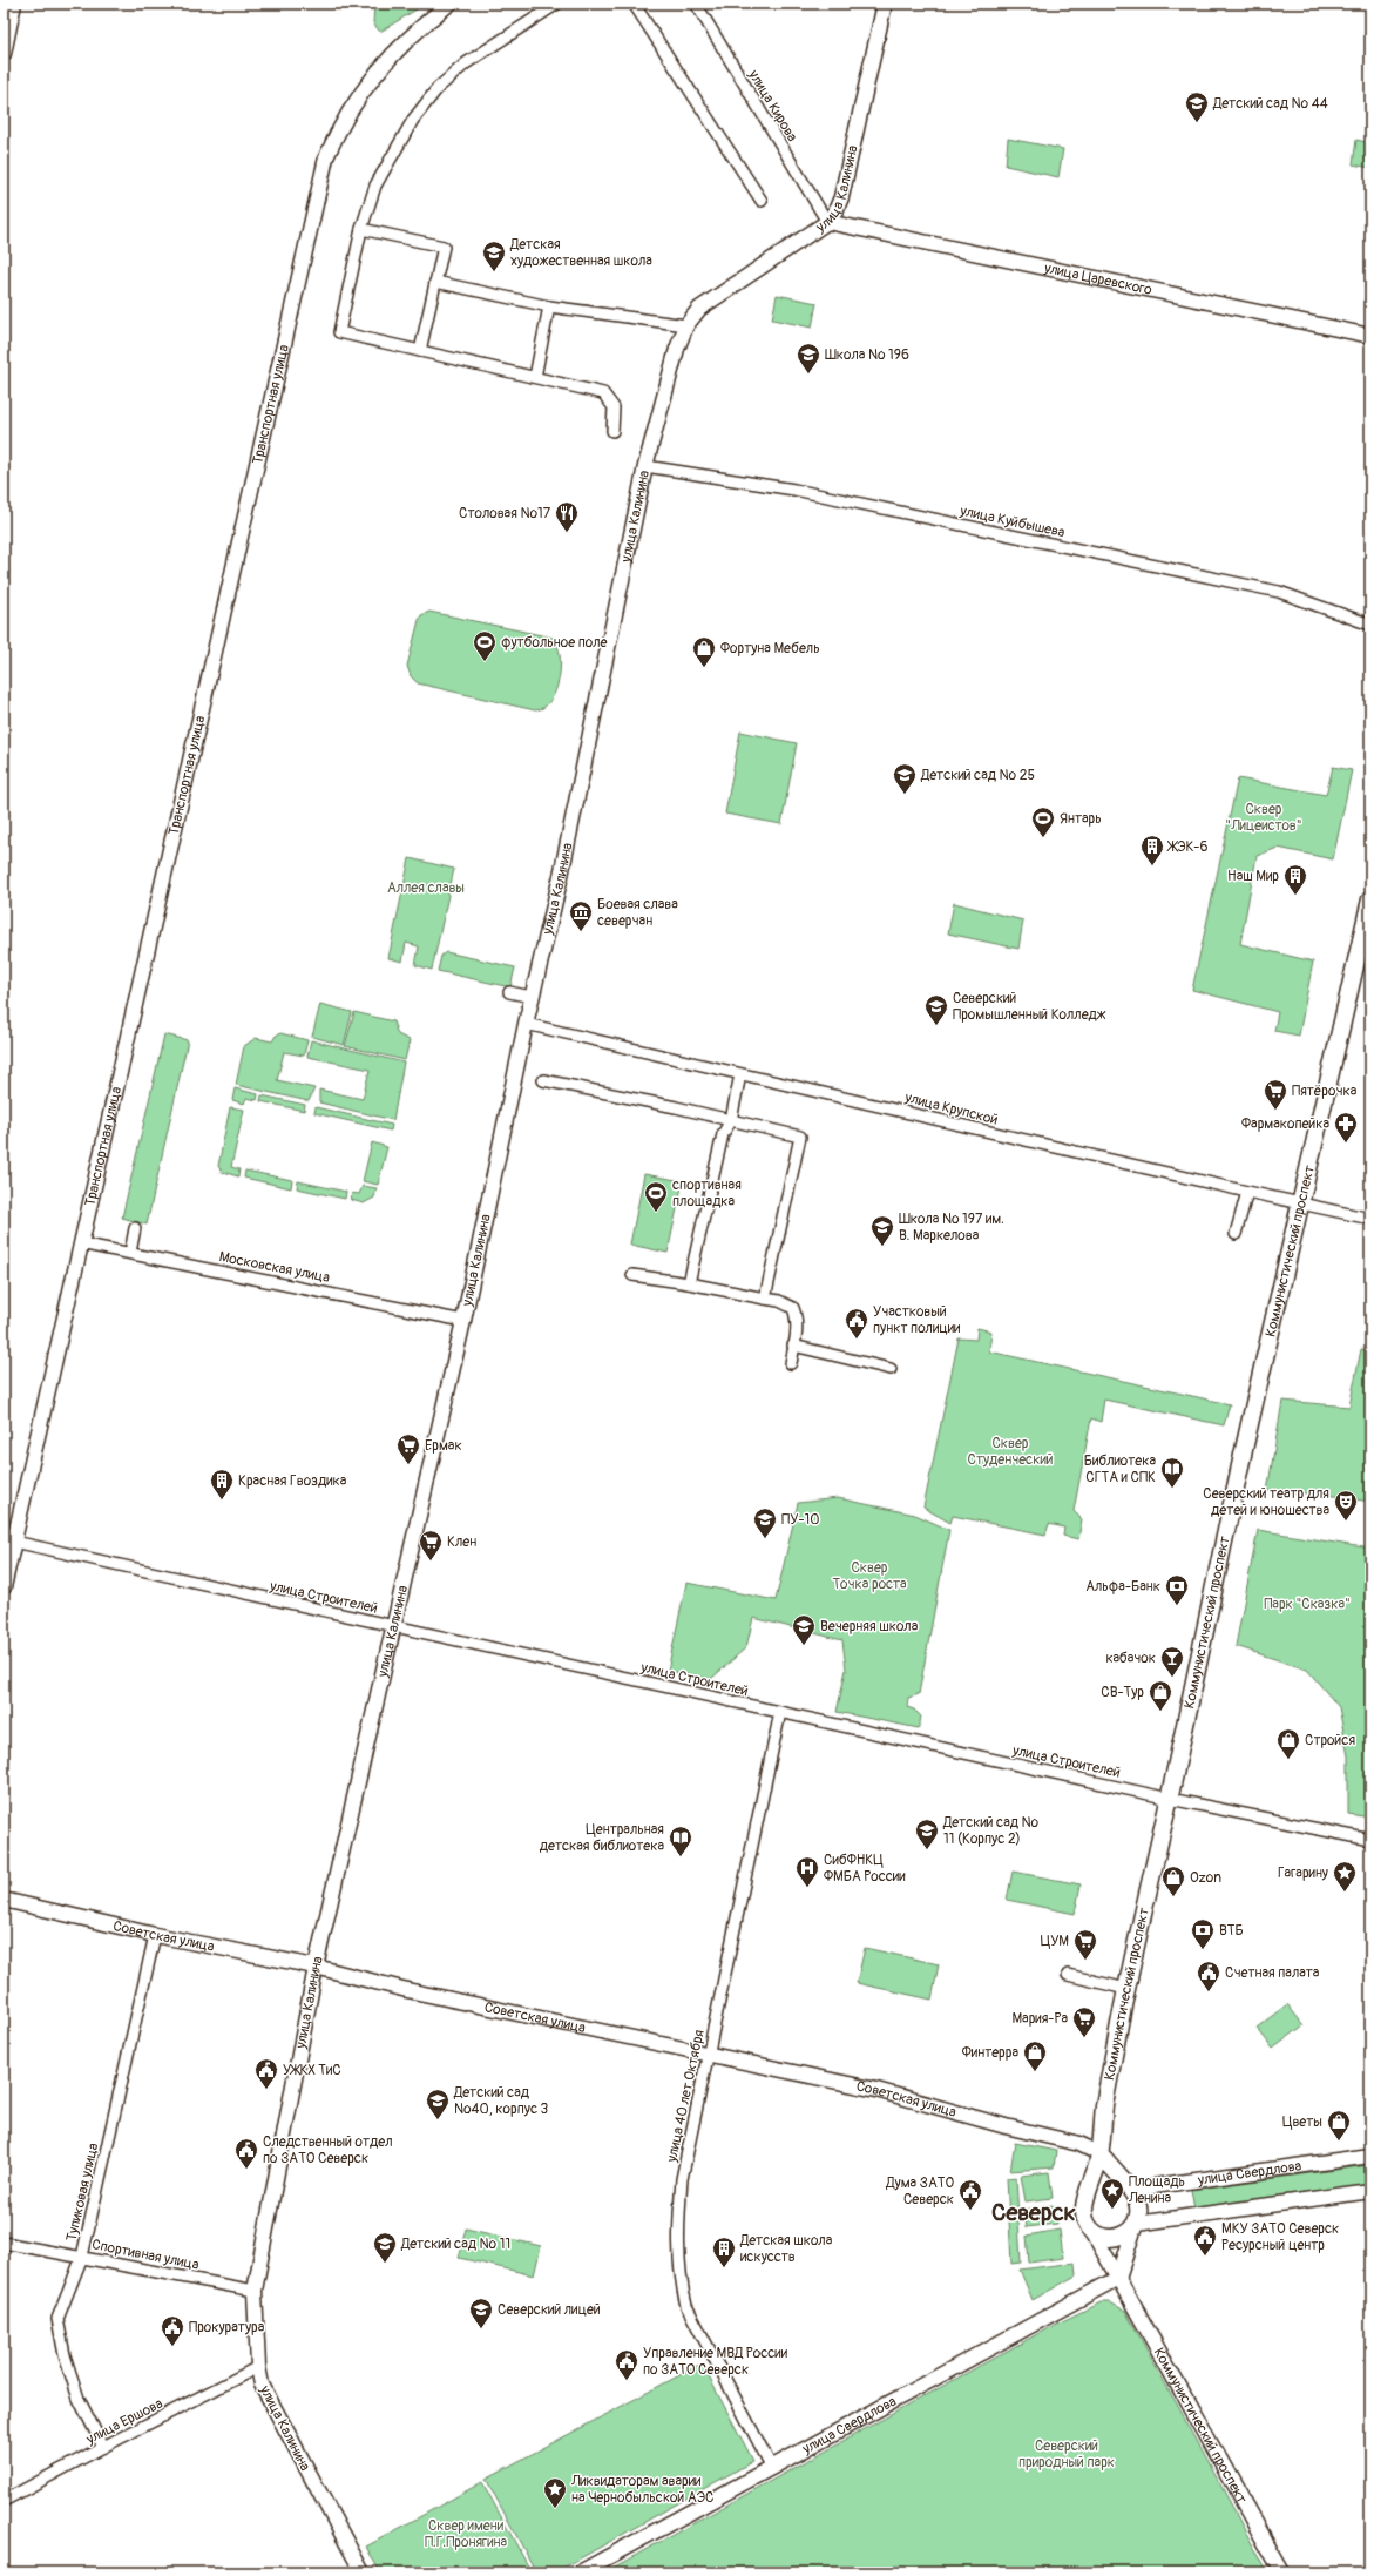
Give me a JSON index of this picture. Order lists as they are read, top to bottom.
{
  "streets": {
    "main road": ["Коммунистический проспект"],
    "street": [
      "улица Кирова",
      "улица Калинина",
      "улица Царевского",
      "Транспортная улица",
      "улица Куйбышева",
      "улица Крупской",
      "Московская улица",
      "улица Строителей",
      "Советская улица",
      "улица 40 лет Октября",
      "улица Свердлова",
      "Тупиковая улица",
      "Спортивная улица",
      "улица Ершова"
    ]
  },
  "crossings": [
    ["улица Кирова", "улица Калинина"],
    ["улица Кирова", "улица Царевского"],
    ["улица Калинина", "улица Царевского"],
    ["улица Калинина", "улица Куйбышева"],
    ["улица Калинина", "улица Крупской"],
    ["улица Калинина", "Московская улица"],
    ["улица Калинина", "улица Строителей"],
    ["улица Калинина", "Советская улица"],
    ["улица Калинина", "Спортивная улица"],
    ["улица Калинина", "улица Ершова"],
    ["Транспортная улица", "Московская улица"],
    ["Транспортная улица", "улица Строителей"],
    ["улица Крупской", "Коммунистический проспект"],
    ["Коммунистический проспект", "улица Строителей"],
    ["Коммунистический проспект", "Советская улица"],
    ["Коммунистический проспект", "улица Свердлова"],
    ["улица Строителей", "улица 40 лет Октября"],
    ["Советская улица", "улица 40 лет Октября"],
    ["Советская улица", "Тупиковая улица"],
    ["улица 40 лет Октября", "улица Свердлова"],
    ["Тупиковая улица", "Спортивная улица"],
    ["Тупиковая улица", "улица Ершова"]
  ],
  "districts": ["Северск"],
  "parks": [
    "Сквер \"Лицеистов\"",
    "Аллея славы",
    "Сквер Студенческий",
    "Сквер Точка роста",
    "Парк \"Сказка\"",
    "Северский природный парк",
    "Сквер имени П.Г.Пронягина"
  ],
  "places": {
    "school or university": [
      "Детский сад № 44",
      "Детская художественная школа",
      "Школа № 196",
      "Детский сад № 25",
      "Северский Промышленный Колледж",
      "Школа № 197 им. В. Маркелова",
      "ПУ-10",
      "Вечерняя школа",
      "Детский сад № 11 (Корпус 2)",
      "Детский сад №40, корпус 3",
      "Детский сад № 11",
      "Северский лицей"
    ],
    "restaurant": ["Столовая №17"],
    "sports": ["футбольное поле", "Янтарь", "спортивная площадка"],
    "shop": [
      "Фортуна Мебель",
      "СВ-Тур",
      "Стройся",
      "Ozon",
      "Финтерра",
      "Цветы"
    ],
    "building": [
      "ЖЭК-6",
      "Наш Мир",
      "Красная Гвоздика",
      "Детская школа искусств"
    ],
    "museum": ["Боевая слава северчан"],
    "supermarket": [
      "Пятёрочка",
      "Ермак",
      "Клен",
      "ЦУМ",
      "Мария-Ра"
    ],
    "pharmacy": ["Фармакопейка"],
    "public building": [
      "Участковый пункт полиции",
      "Счетная палата",
      "УЖКХ ТиС",
      "Следственный отдел по ЗАТО Северск",
      "Дума ЗАТО Северск",
      "МКУ ЗАТО Северск Ресурсный центр",
      "Прокуратура",
      "Управление МВД России по ЗАТО Северск"
    ],
    "library": ["Библиотека СГТА и СПК", "Центральная детская библиотека"],
    "theatre": ["Северский театр для детей и юношества"],
    "bank": ["Альфа-Банк", "ВТБ"],
    "bar": ["кабачок"],
    "hospital": ["СибФНКЦ ФМБА России"],
    "place": ["Гагарину", "Площадь Ленина", "Ликвидаторам аварии на Чернобыльской АЭС"]
  }
}
